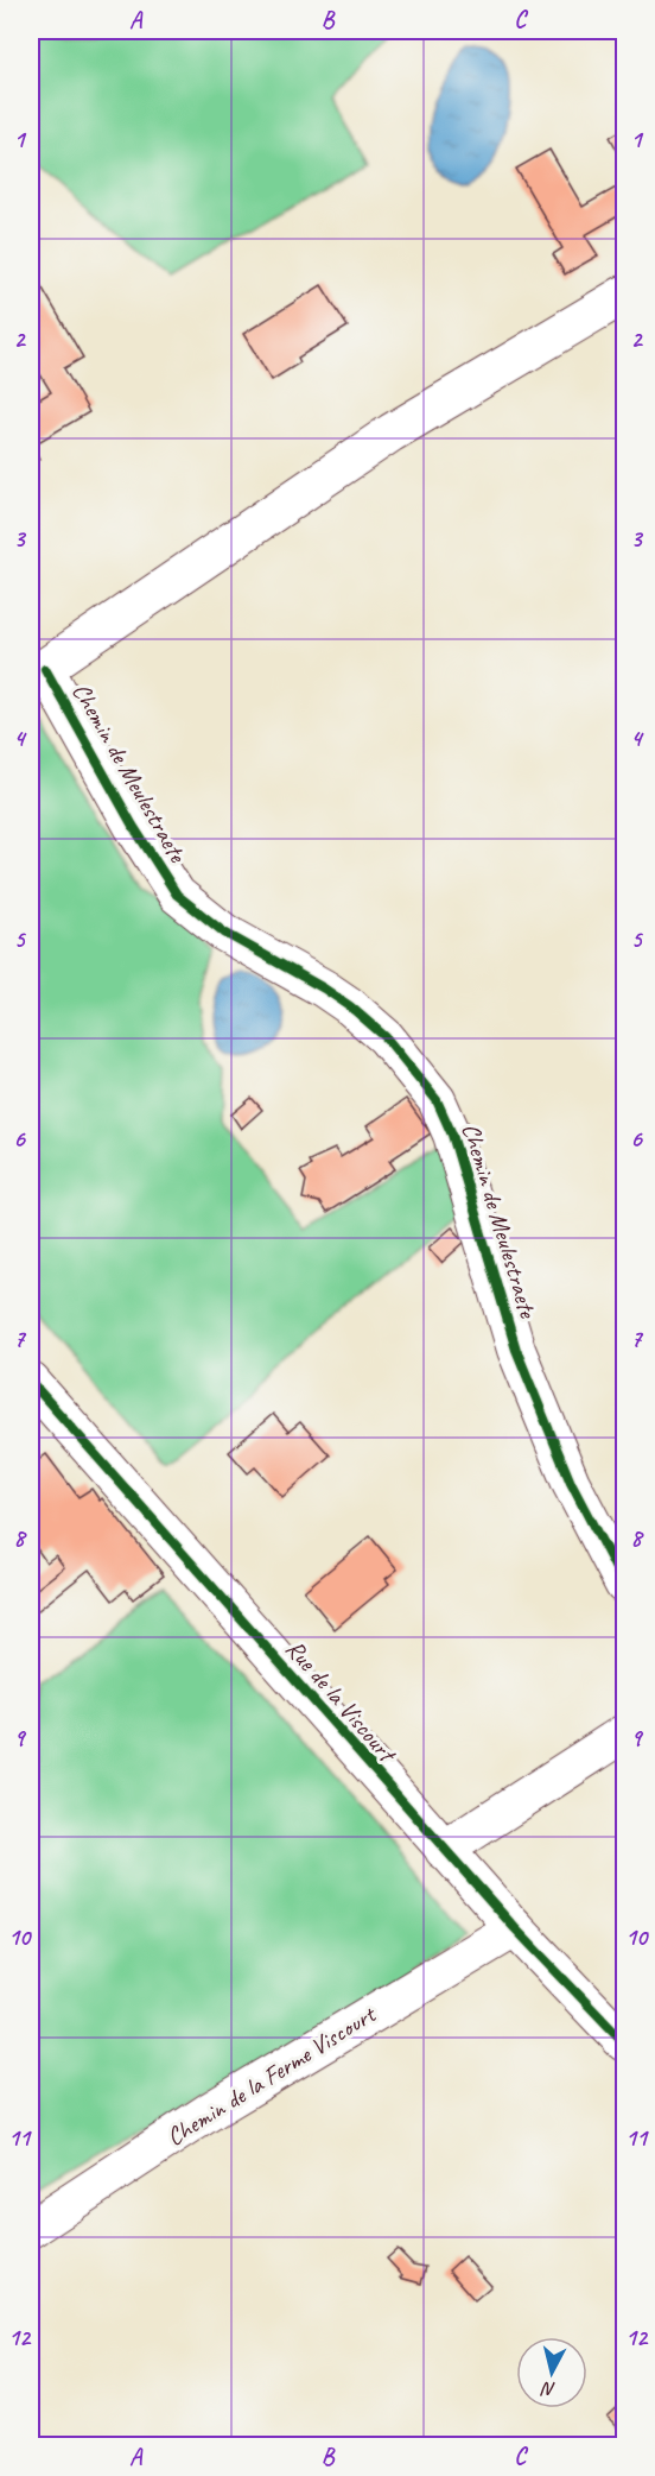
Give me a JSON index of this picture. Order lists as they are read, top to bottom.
{
  "streets": {
    "street": ["Chemin de Meulestraete", "Rue de la Viscourt", "Chemin de la Ferme Viscourt"]
  },
  "crossings": [
    ["Rue de la Viscourt", "Chemin de la Ferme Viscourt"]
  ],
  "north": "bottom",
  "grid": {
    "columns": ["A", "B", "C"],
    "rows": [
      "1",
      "2",
      "3",
      "4",
      "5",
      "6",
      "7",
      "8",
      "9",
      "10",
      "11",
      "12"
    ]
  }
}
